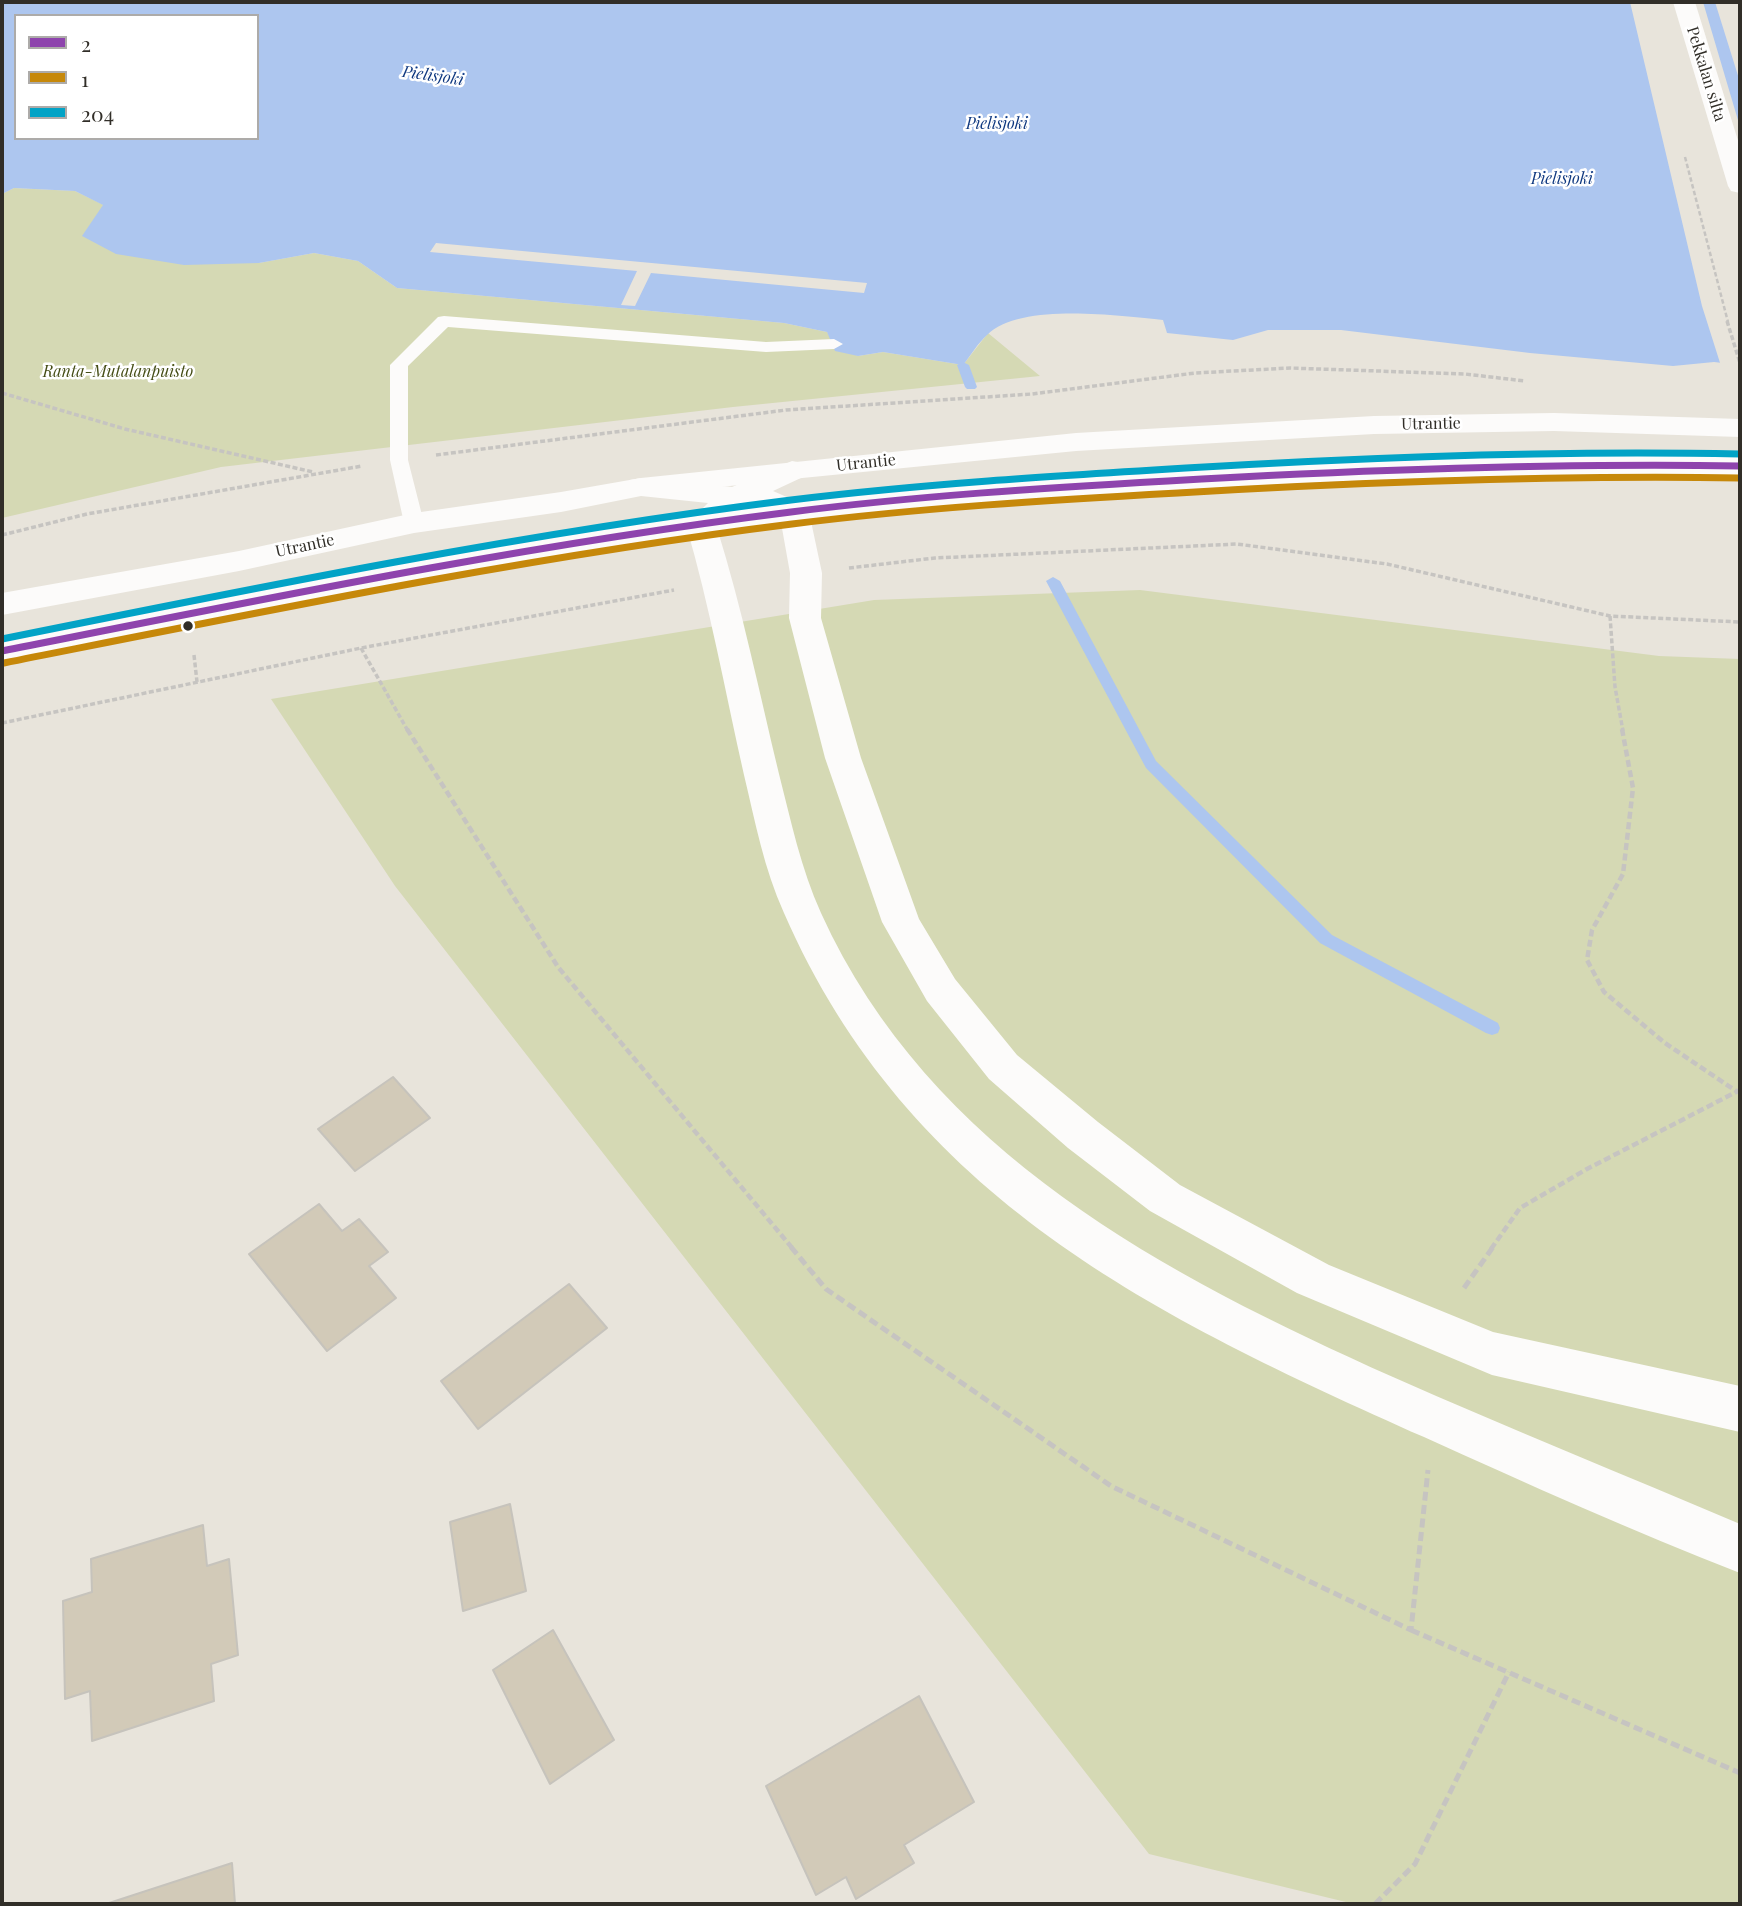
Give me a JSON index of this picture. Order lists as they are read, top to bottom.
{
  "streets": {
    "main road": ["Pekkalan silta", "Utrantie"]
  },
  "water": ["Pielisjoki"],
  "parks": ["Ranta-Mutalanpuisto"],
  "lines": ["transit line 204", "transit line 2", "transit line 1"],
  "legend": ["2", "1", "204"]
}
